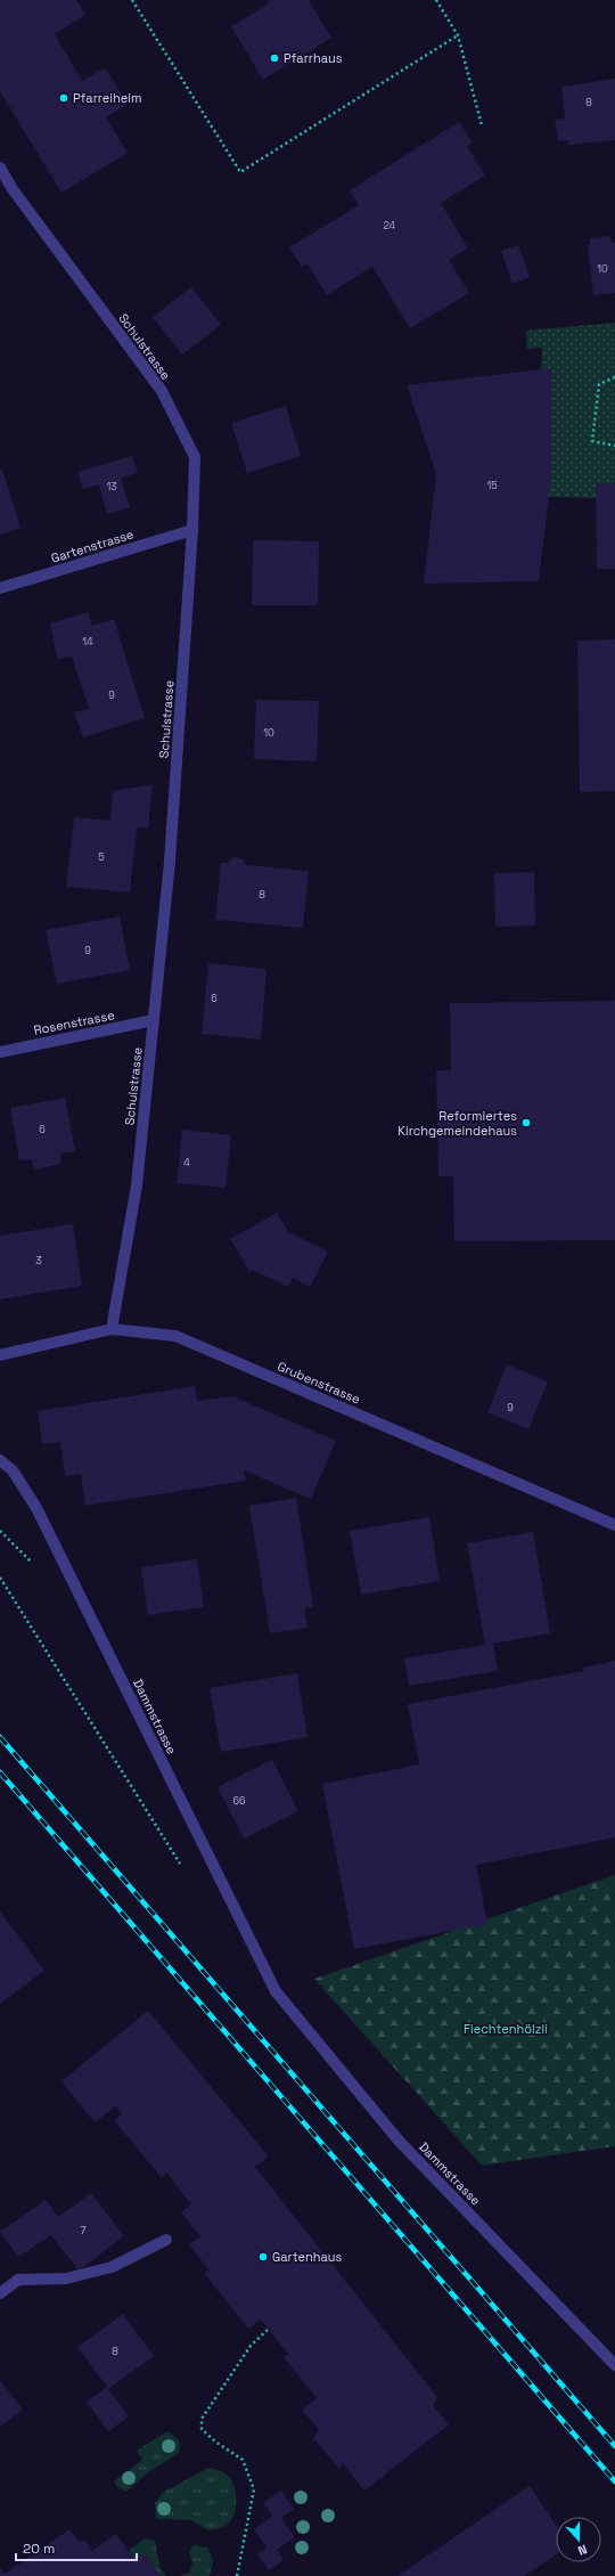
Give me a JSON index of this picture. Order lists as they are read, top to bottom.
{
  "streets": {
    "street": [
      "Schulstrasse",
      "Gartenstrasse",
      "Rosenstrasse",
      "Grubenstrasse",
      "Dammstrasse"
    ]
  },
  "crossings": [
    ["Schulstrasse", "Gartenstrasse"],
    ["Schulstrasse", "Rosenstrasse"],
    ["Schulstrasse", "Grubenstrasse"]
  ],
  "parks": ["Fiechtenhölzli"],
  "places": [
    "Pfarrhaus",
    "Pfarreiheim",
    "Reformiertes Kirchgemeindehaus",
    "Gartenhaus"
  ],
  "house_numbers": [
    "8",
    "24",
    "10",
    "15",
    "13",
    "14",
    "9",
    "10",
    "5",
    "8",
    "9",
    "6",
    "6",
    "4",
    "3",
    "9",
    "66",
    "7",
    "8"
  ],
  "scale_bar": "20 m",
  "north": "bottom"
}
